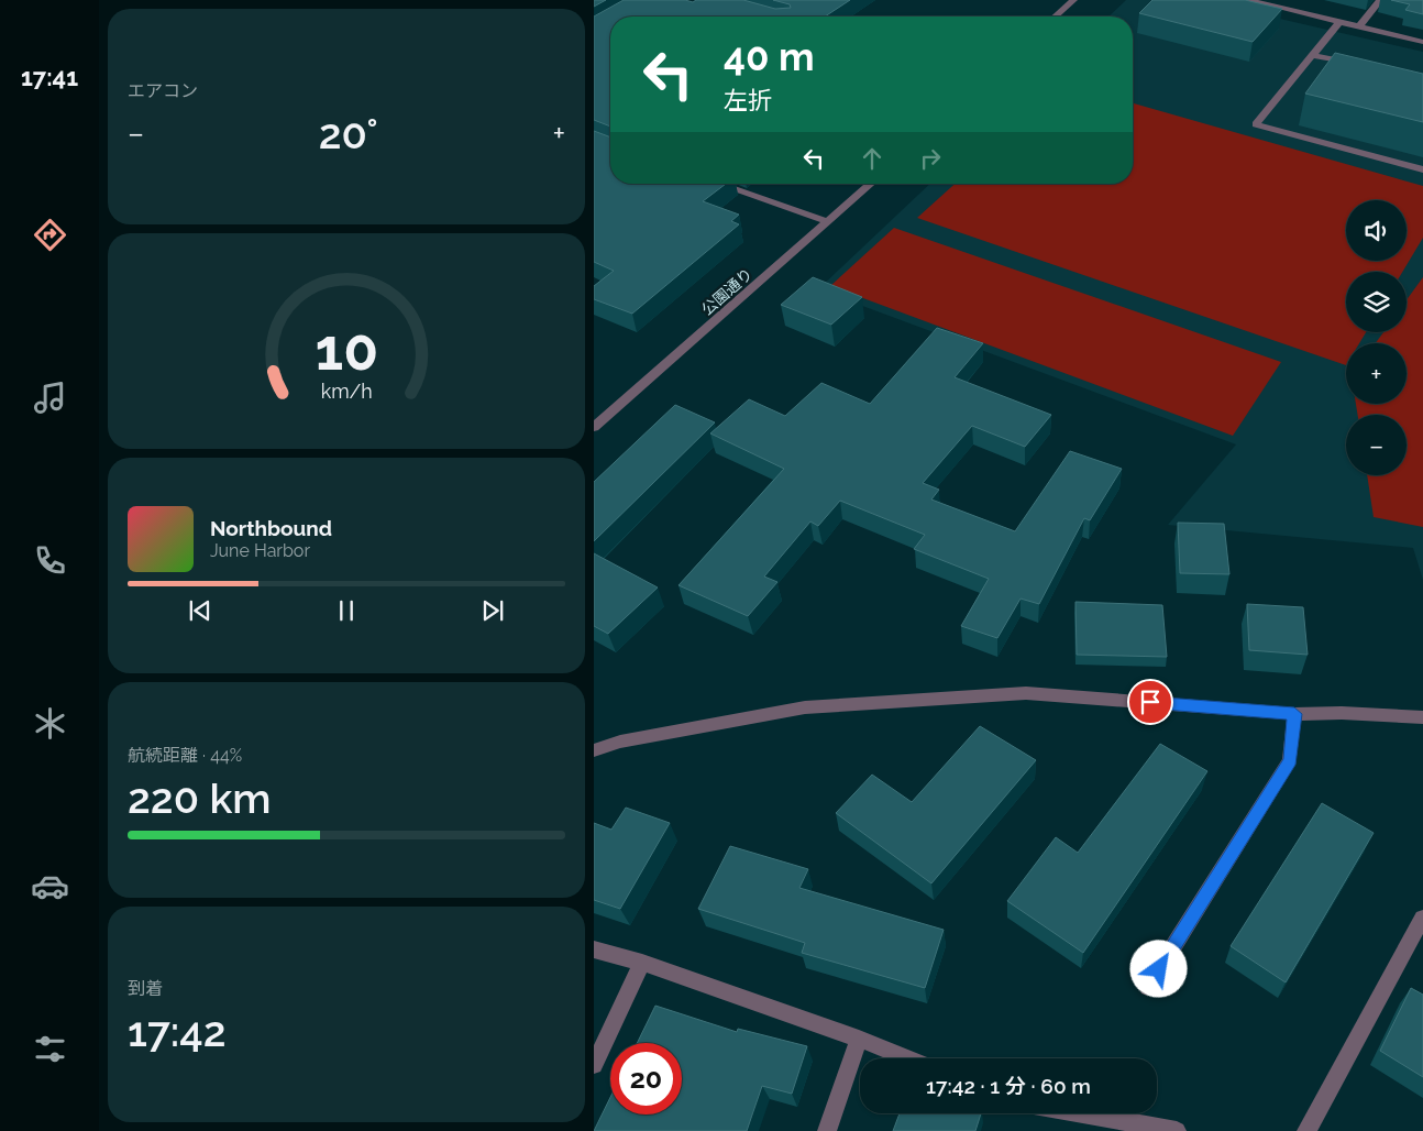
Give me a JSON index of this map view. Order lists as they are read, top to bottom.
{
  "streets": {
    "street": ["公園通り"]
  },
  "page": {
    "tabs": "17:41",
    "tile": [
      "エアコン",
      ["航続距離 · 44%", "220 km"],
      ["到着", "17:42"]
    ],
    "turn": ["40 m", "左折"],
    "heat": ["−", "20°", "+"],
    "map_buttons": ["+", "−"],
    "song": ["Northbound", "June Harbor"],
    "limit": "20",
    "trip": "17:42 · 1 分 · 60 m",
    "gauge": ["10", "km/h"]
  }
}
